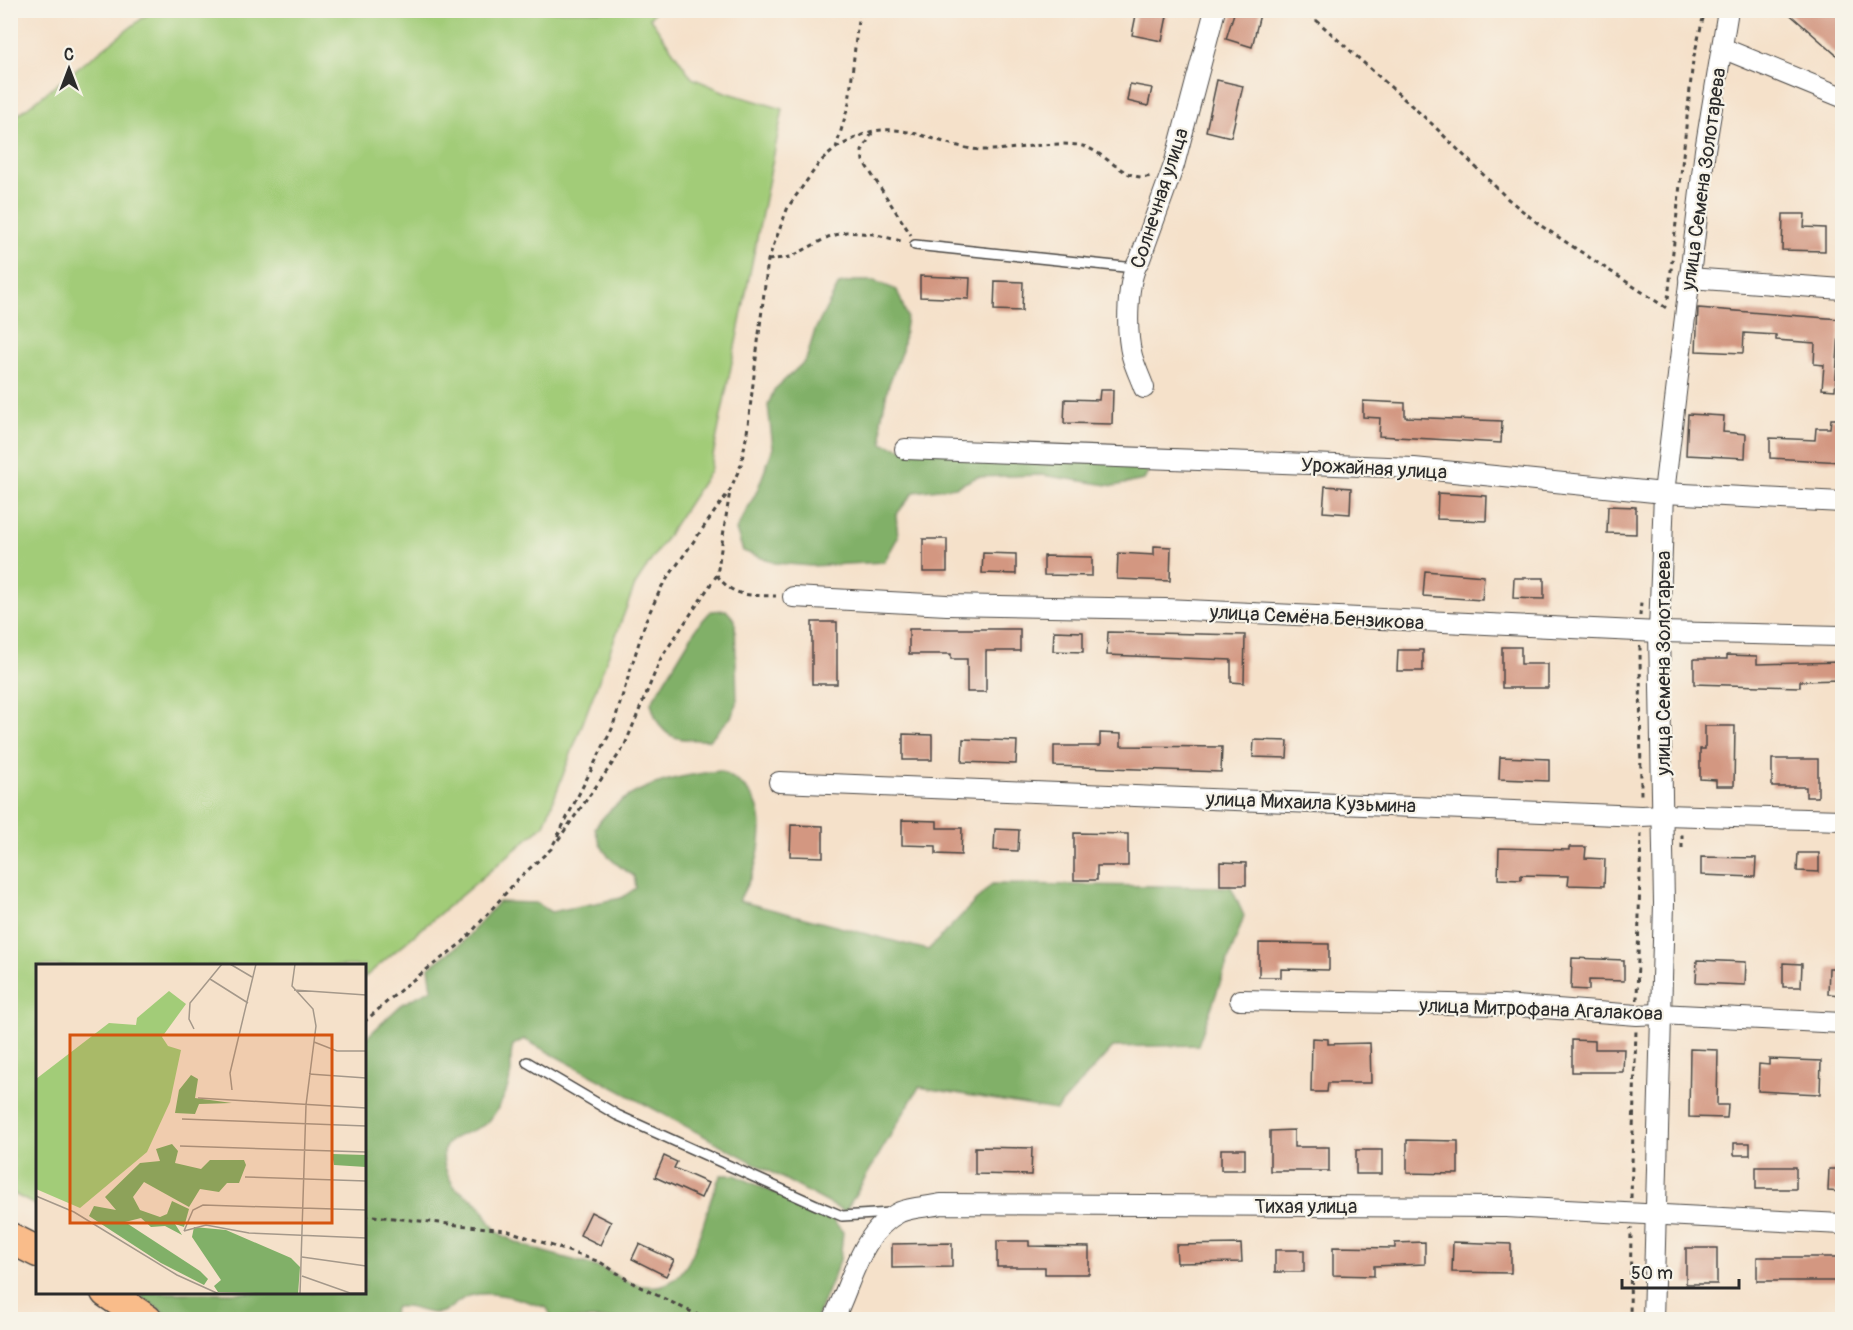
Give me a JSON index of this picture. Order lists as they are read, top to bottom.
{
  "streets": {
    "street": [
      "улица Семена Золотарева",
      "Солнечная улица",
      "Урожайная улица",
      "улица Семёна Бензикова",
      "улица Михаила Кузьмина",
      "улица Митрофана Агалакова",
      "Тихая улица"
    ]
  },
  "crossings": [
    ["улица Семена Золотарева", "Урожайная улица"],
    ["улица Семена Золотарева", "улица Семёна Бензикова"],
    ["улица Семена Золотарева", "улица Михаила Кузьмина"],
    ["улица Семена Золотарева", "улица Митрофана Агалакова"],
    ["улица Семена Золотарева", "Тихая улица"]
  ],
  "scale_bar": "50 m",
  "north": "top"
}
